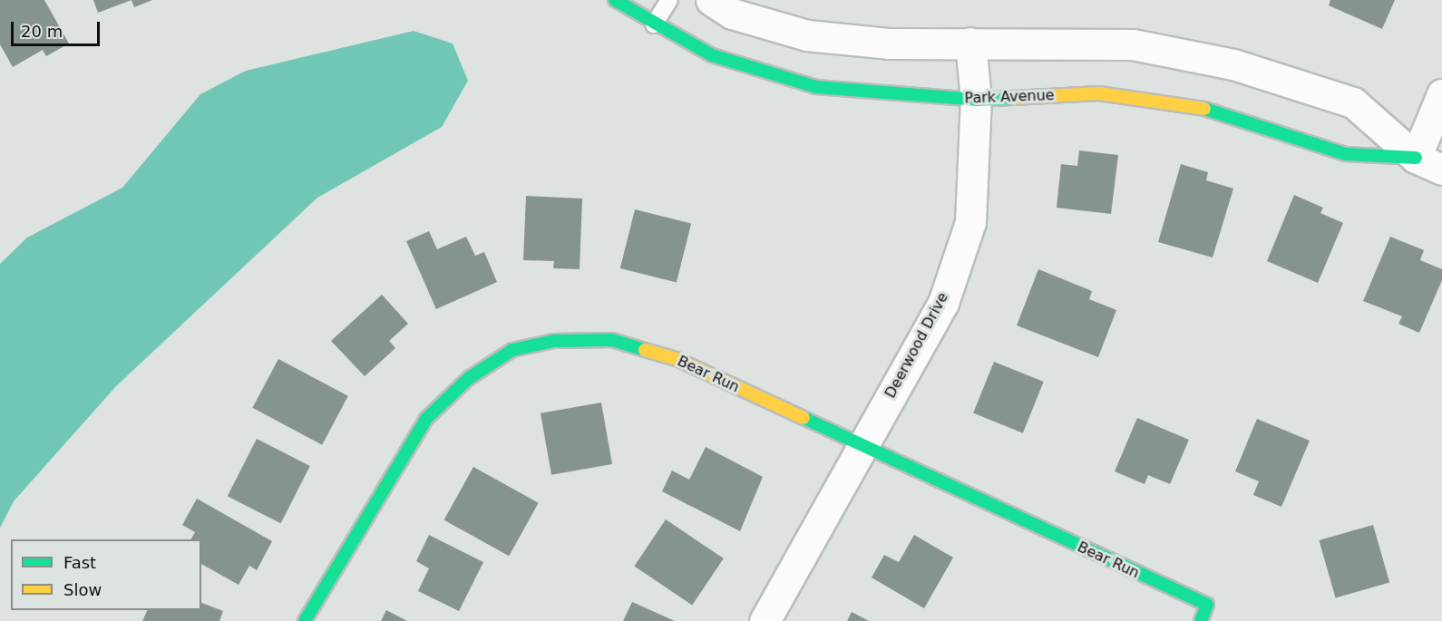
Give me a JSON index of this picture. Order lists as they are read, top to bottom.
{
  "streets": {
    "street": ["Park Avenue", "Deerwood Drive", "Bear Run"]
  },
  "crossings": [
    ["Park Avenue", "Deerwood Drive"],
    ["Deerwood Drive", "Bear Run"]
  ],
  "legend": ["Fast", "Slow"],
  "scale_bar": "20 m"
}
